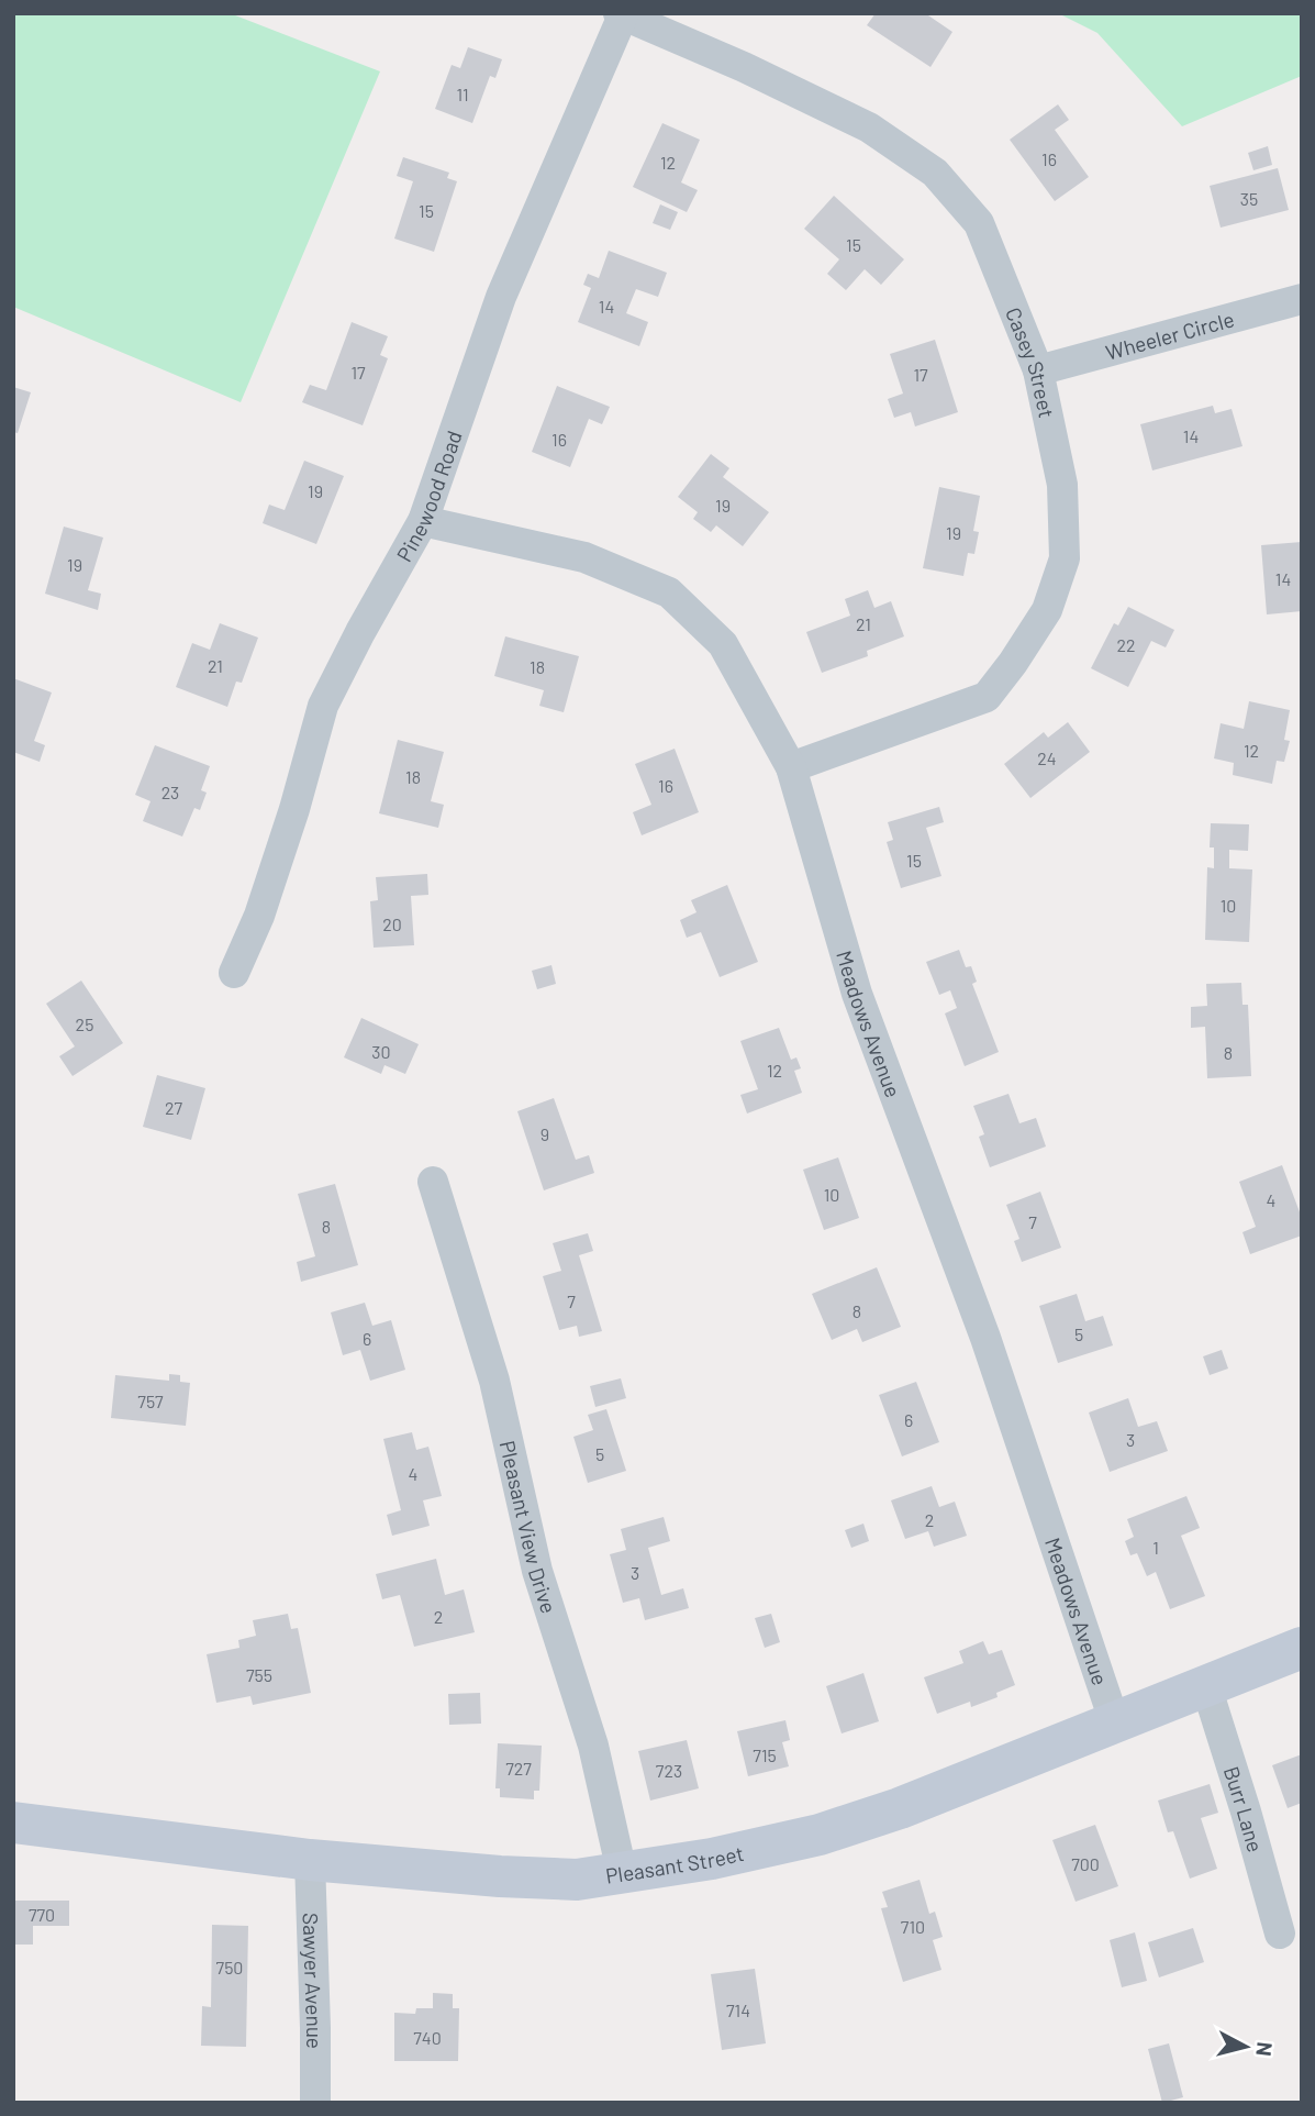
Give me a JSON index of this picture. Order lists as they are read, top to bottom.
{
  "streets": {
    "main road": ["Pleasant Street"],
    "street": [
      "Wheeler Circle",
      "Casey Street",
      "Pinewood Road",
      "Meadows Avenue",
      "Pleasant View Drive",
      "Burr Lane",
      "Sawyer Avenue"
    ]
  },
  "crossings": [
    ["Wheeler Circle", "Casey Street"],
    ["Casey Street", "Pinewood Road"],
    ["Casey Street", "Meadows Avenue"],
    ["Pinewood Road", "Meadows Avenue"],
    ["Meadows Avenue", "Pleasant Street"],
    ["Pleasant View Drive", "Pleasant Street"],
    ["Burr Lane", "Pleasant Street"],
    ["Pleasant Street", "Sawyer Avenue"]
  ],
  "house_numbers": [
    "11",
    "16",
    "12",
    "35",
    "15",
    "15",
    "14",
    "17",
    "17",
    "14",
    "16",
    "19",
    "19",
    "19",
    "19",
    "14",
    "21",
    "22",
    "21",
    "18",
    "12",
    "24",
    "18",
    "16",
    "23",
    "15",
    "10",
    "20",
    "25",
    "30",
    "8",
    "12",
    "27",
    "9",
    "10",
    "4",
    "7",
    "8",
    "7",
    "8",
    "5",
    "6",
    "757",
    "6",
    "3",
    "5",
    "4",
    "2",
    "1",
    "3",
    "2",
    "755",
    "715",
    "727",
    "723",
    "700",
    "770",
    "710",
    "750",
    "714",
    "740"
  ],
  "north": "right"
}
